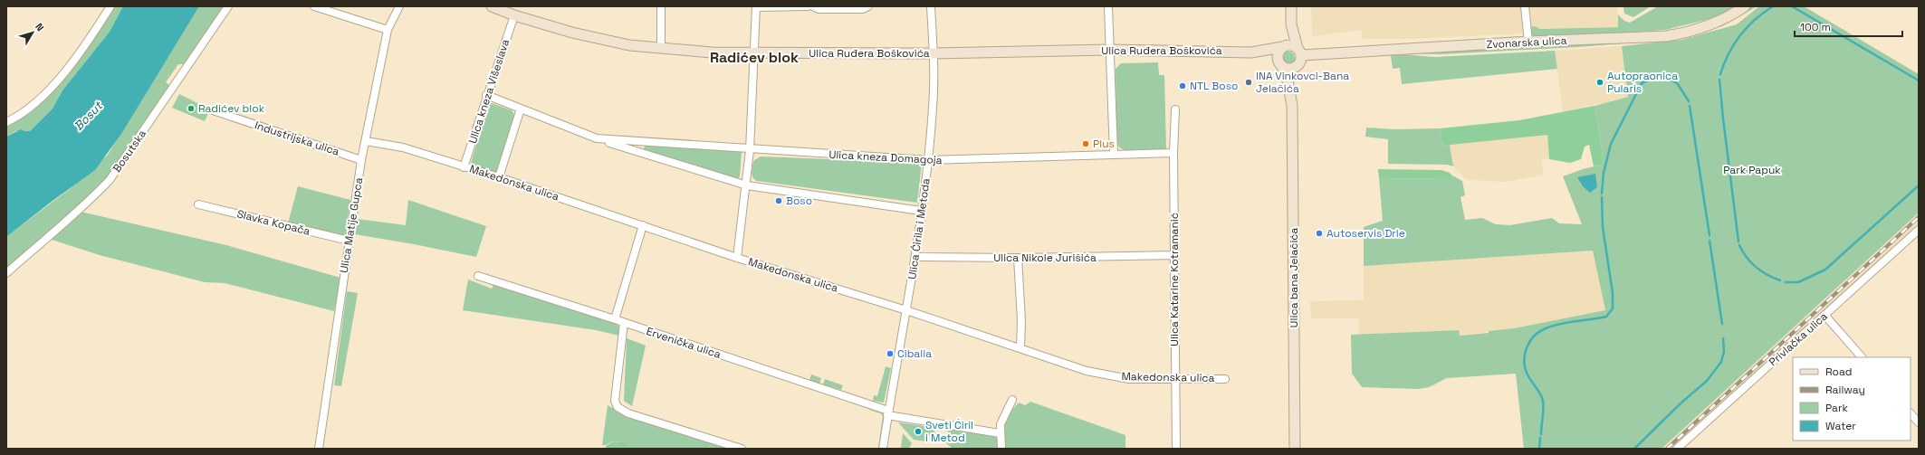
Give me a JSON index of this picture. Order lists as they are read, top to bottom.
{
  "streets": {
    "main road": ["Zvonarska ulica", "Ulica Ruđera Boškovića", "Ulica bana Jelačića"],
    "street": [
      "Ulica kneza Višeslava",
      "Industrijska ulica",
      "Bosutska",
      "Ulica kneza Domagoja",
      "Makedonska ulica",
      "Slavka Kopača",
      "Ulica Matije Gupca",
      "Ulica Ćirila i Metoda",
      "Ulica Nikole Jurišića",
      "Ulica Katarine Kotramanić",
      "Privlačka ulica",
      "Ervenička ulica"
    ]
  },
  "crossings": [
    ["Zvonarska ulica", "Ulica Ruđera Boškovića"],
    ["Zvonarska ulica", "Ulica bana Jelačića"],
    ["Ulica Ruđera Boškovića", "Ulica kneza Višeslava"],
    ["Ulica Ruđera Boškovića", "Ulica Ćirila i Metoda"],
    ["Ulica Ruđera Boškovića", "Ulica bana Jelačića"],
    ["Ulica kneza Višeslava", "Ulica kneza Domagoja"],
    ["Ulica kneza Višeslava", "Makedonska ulica"],
    ["Industrijska ulica", "Ulica Matije Gupca"],
    ["Ulica kneza Domagoja", "Ulica Ćirila i Metoda"],
    ["Ulica kneza Domagoja", "Ulica Katarine Kotramanić"],
    ["Makedonska ulica", "Ulica Matije Gupca"],
    ["Makedonska ulica", "Ulica Ćirila i Metoda"],
    ["Makedonska ulica", "Ulica Katarine Kotramanić"],
    ["Slavka Kopača", "Ulica Matije Gupca"],
    ["Ulica Ćirila i Metoda", "Ulica Nikole Jurišića"],
    ["Ulica Ćirila i Metoda", "Ervenička ulica"],
    ["Ulica Nikole Jurišića", "Ulica Katarine Kotramanić"]
  ],
  "districts": ["Radićev blok"],
  "water": ["Bosut"],
  "parks": ["Park Papuk"],
  "places": [
    "INA Vinkovci-Bana Jelačića",
    "Autopraonica Pularis",
    "NTL Boso",
    "Radićev blok",
    "Plus",
    "Boso",
    "Autoservis Drle",
    "Cibalia",
    "Sveti Ćiril i Metod"
  ],
  "legend": [
    "Road",
    "Railway",
    "Park",
    "Water"
  ],
  "scale_bar": "100 m",
  "north": "top right"
}
